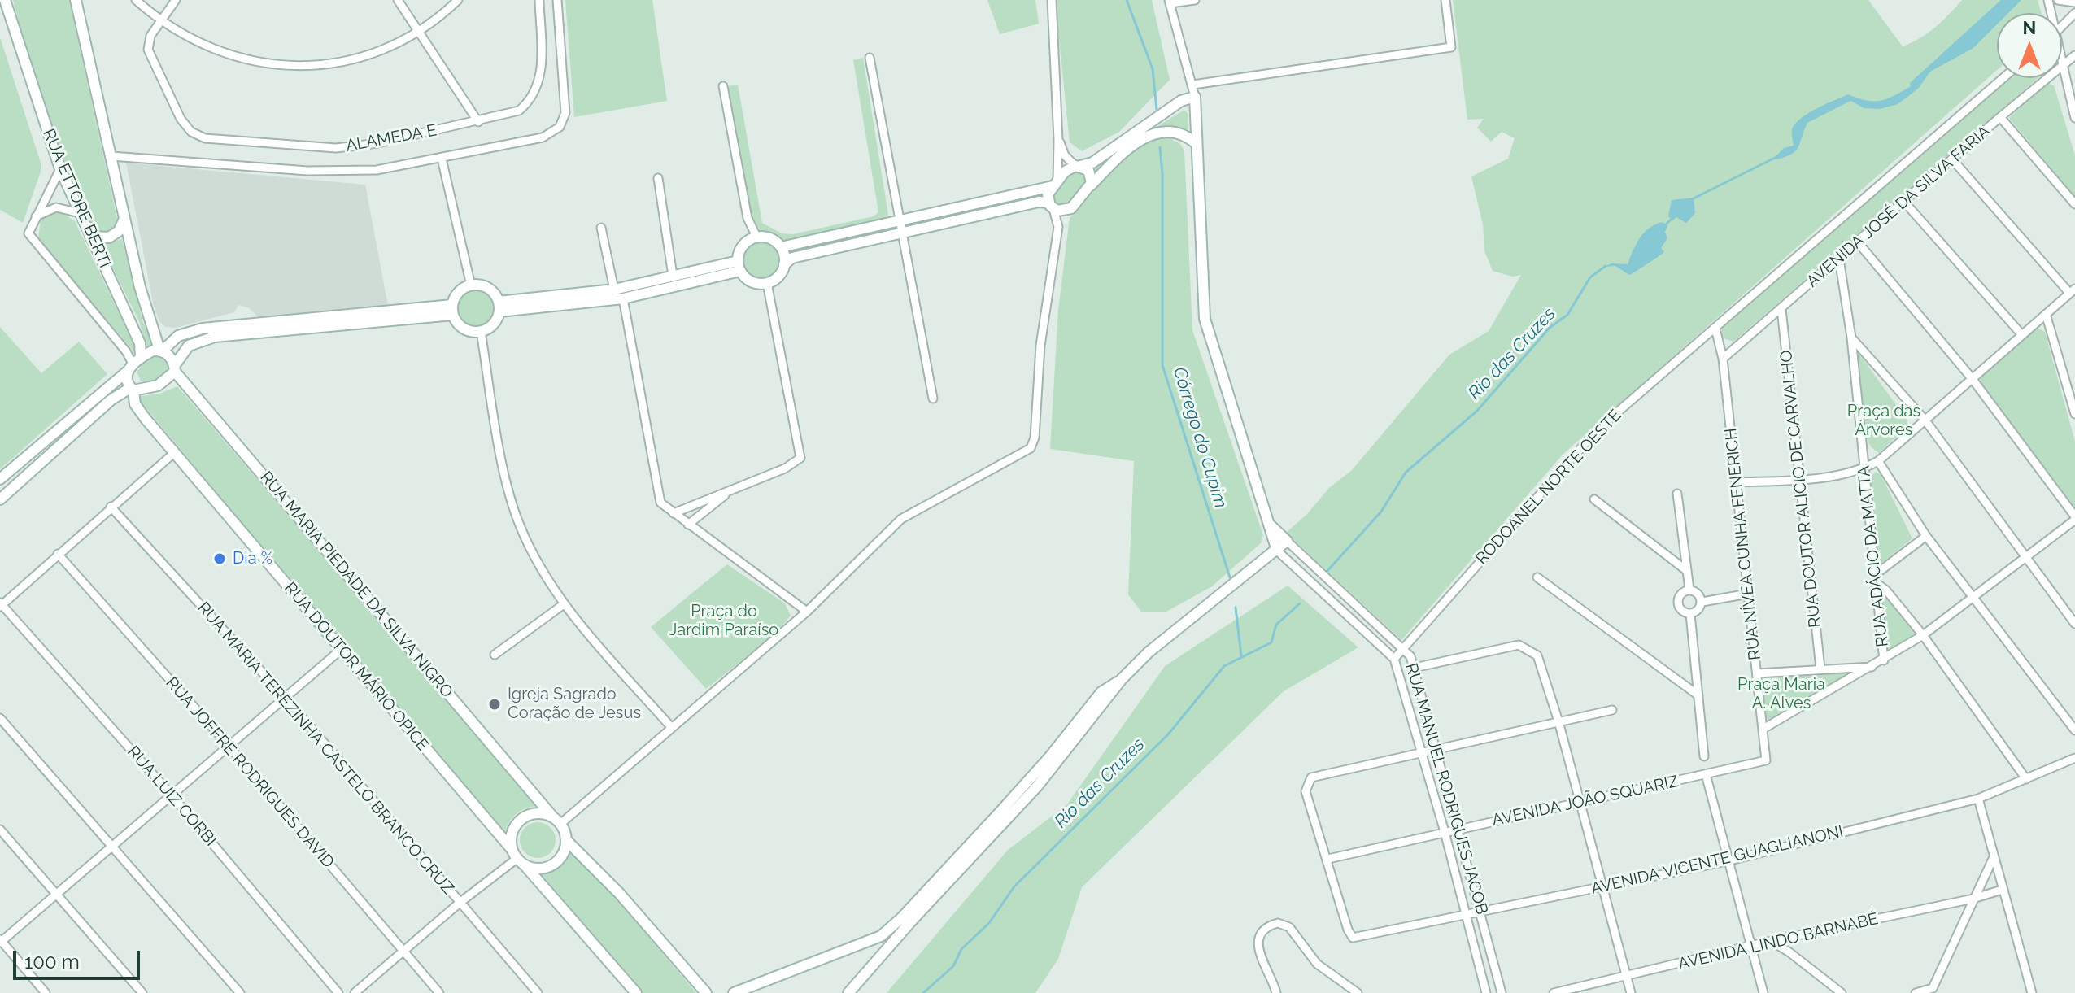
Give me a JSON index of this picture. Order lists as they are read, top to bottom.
{
  "streets": {
    "street": [
      "ALAMEDA E",
      "RUA ETTORE BERTI",
      "AVENIDA JOSÉ DA SILVA FARIA",
      "RODOANEL NORTE OESTE",
      "RUA DOUTOR ALICIO DE CARVALHO",
      "RUA NÍVEA CUNHA FENERICH",
      "RUA ADÁCIO DA MATTA",
      "RUA MARIA PIEDADE DA SILVA NIGRO",
      "RUA DOUTOR MÁRIO OPICE",
      "RUA MARIA TEREZINHA CASTELO BRANCO CRUZ",
      "RUA JOFFRE RODRIGUES DAVID",
      "RUA MANUEL RODRIGUES JACOB",
      "RUA LUIZ CORBI",
      "AVENIDA JOÃO SQUARIZ",
      "AVENIDA VICENTE GUAGLIANONI",
      "AVENIDA LINDO BARNABÉ"
    ]
  },
  "crossings": [
    ["RUA ETTORE BERTI", "RUA MARIA PIEDADE DA SILVA NIGRO"],
    ["RUA ETTORE BERTI", "RUA DOUTOR MÁRIO OPICE"],
    ["AVENIDA JOSÉ DA SILVA FARIA", "RUA DOUTOR ALICIO DE CARVALHO"],
    ["AVENIDA JOSÉ DA SILVA FARIA", "RUA NÍVEA CUNHA FENERICH"],
    ["AVENIDA JOSÉ DA SILVA FARIA", "RUA ADÁCIO DA MATTA"],
    ["RODOANEL NORTE OESTE", "RUA NÍVEA CUNHA FENERICH"],
    ["RODOANEL NORTE OESTE", "RUA MANUEL RODRIGUES JACOB"],
    ["RUA NÍVEA CUNHA FENERICH", "AVENIDA JOÃO SQUARIZ"],
    ["RUA MARIA PIEDADE DA SILVA NIGRO", "RUA DOUTOR MÁRIO OPICE"],
    ["RUA MANUEL RODRIGUES JACOB", "AVENIDA JOÃO SQUARIZ"],
    ["RUA MANUEL RODRIGUES JACOB", "AVENIDA VICENTE GUAGLIANONI"],
    ["AVENIDA JOÃO SQUARIZ", "AVENIDA VICENTE GUAGLIANONI"]
  ],
  "water": ["Rio das Cruzes", "Córrego do Cupim"],
  "parks": ["Praça das Árvores", "Praça do Jardim Paraíso", "Praça Maria A. Alves"],
  "places": ["Dia %", "Igreja Sagrado Coração de Jesus"],
  "scale_bar": "100 m",
  "north": "top"
}
